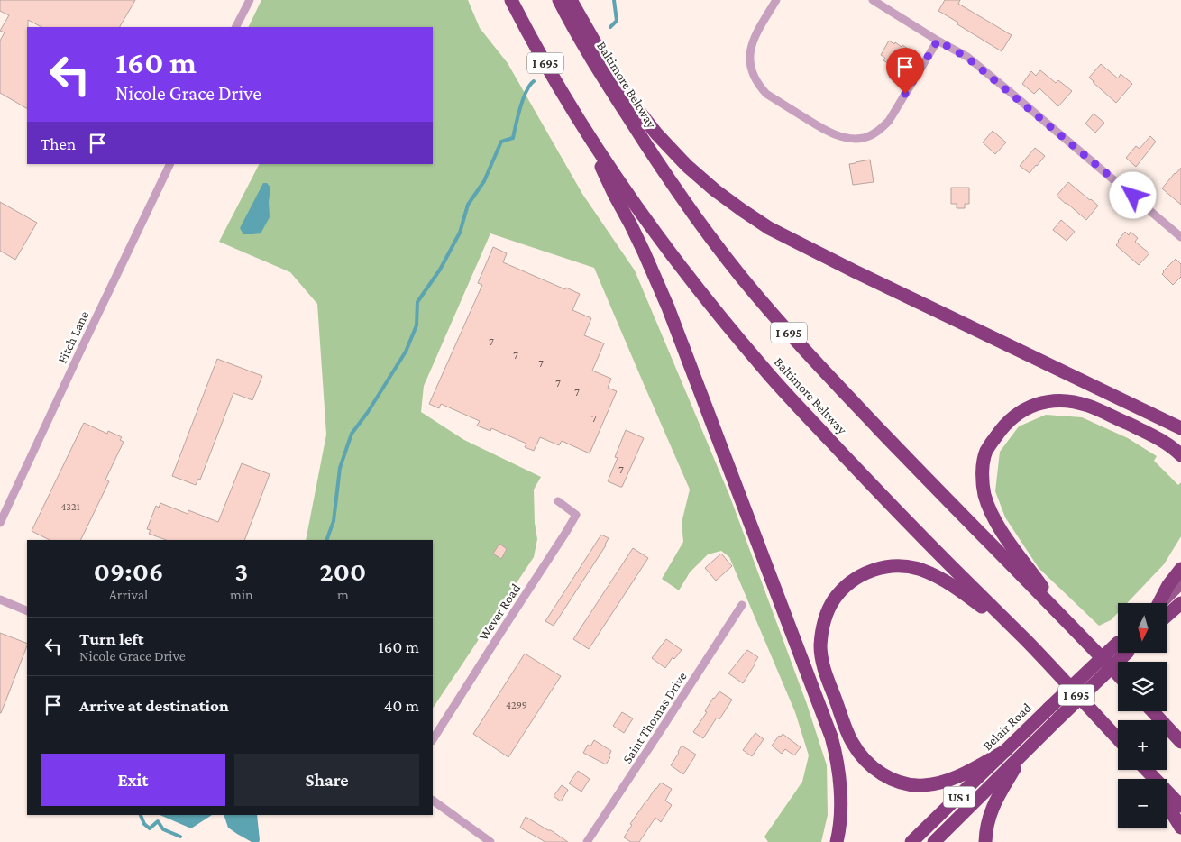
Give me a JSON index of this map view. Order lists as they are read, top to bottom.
{
  "streets": {
    "highway": [
      "I 695",
      "Baltimore Beltway",
      "Belair Road",
      "US 1"
    ],
    "street": ["Fitch Lane", "Wever Road", "Saint Thomas Drive"]
  },
  "house_numbers": [
    "7",
    "7",
    "7",
    "7",
    "7",
    "7",
    "7",
    "4321",
    "4299"
  ],
  "north": "bottom",
  "page": {
    "turn": ["160 m", "Nicole Grace Drive"],
    "then": "Then",
    "eta": [
      "09:06",
      "Arrival",
      "3",
      "min",
      "200",
      "m"
    ],
    "map_buttons": ["+", "−"],
    "list": [
      {
        "name": "Turn left",
        "note": "Nicole Grace Drive",
        "value": "160 m"
      },
      {
        "name": "Arrive at destination",
        "value": "40 m"
      }
    ],
    "buttons": ["Exit", "Share"]
  }
}
